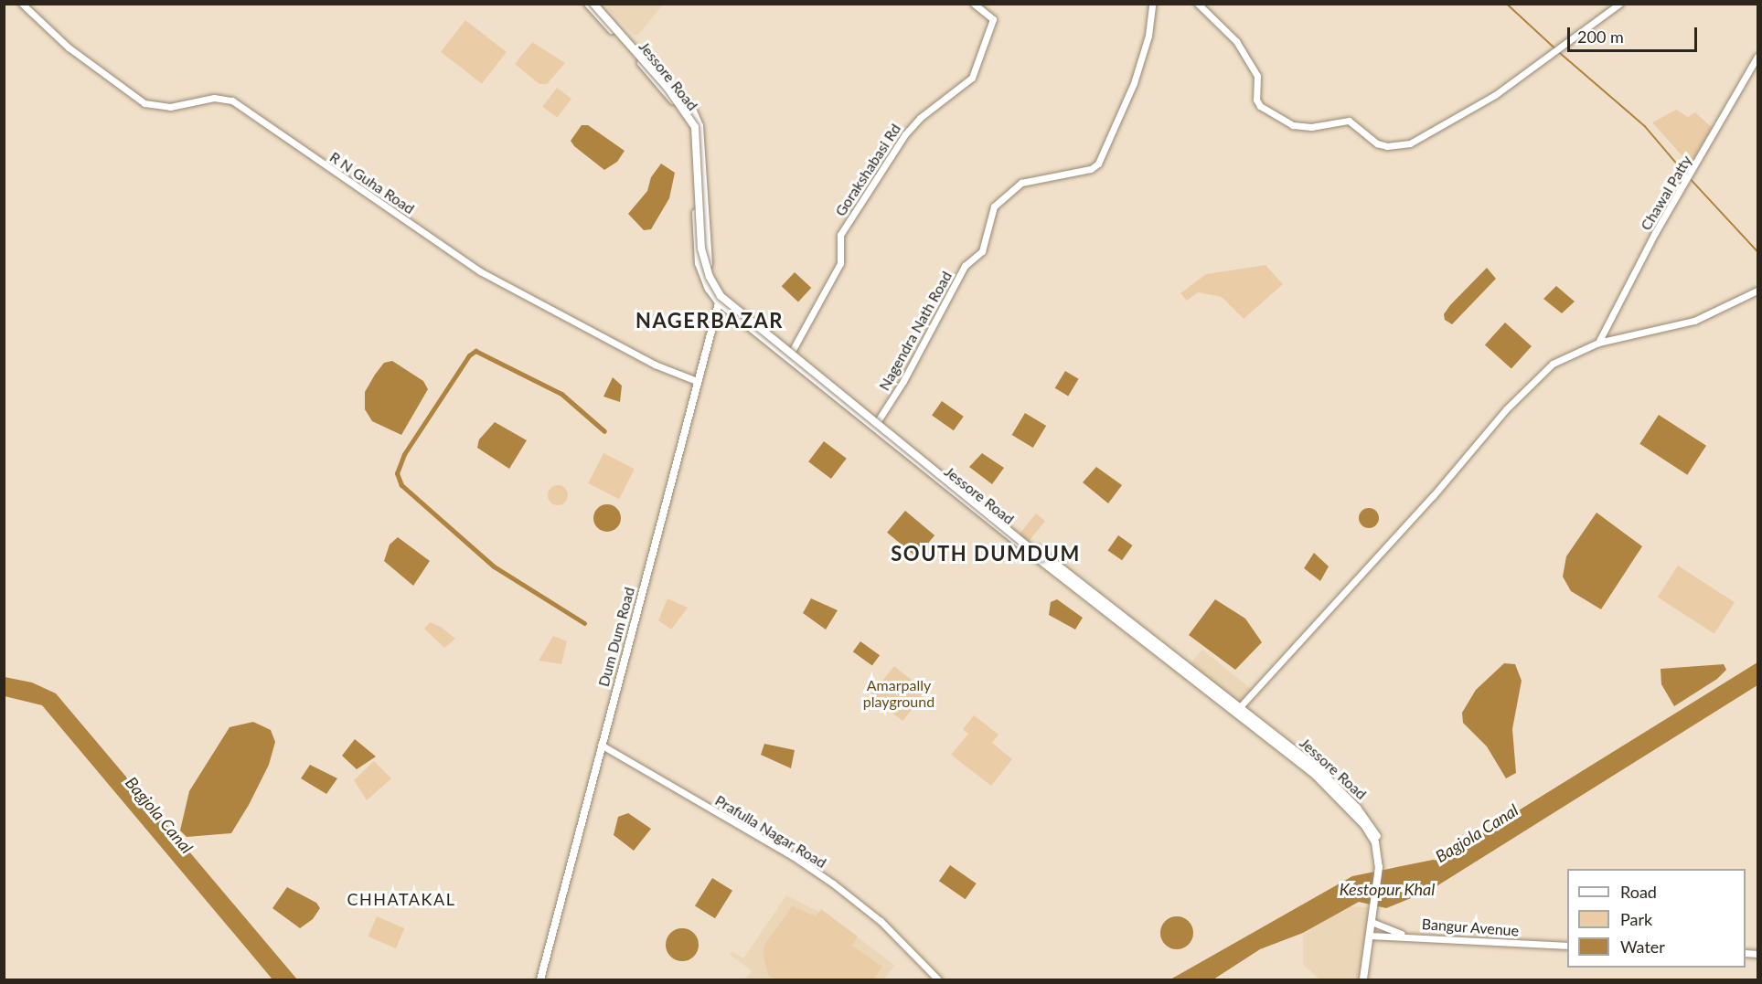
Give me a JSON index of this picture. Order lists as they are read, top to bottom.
{
  "streets": {
    "main road": ["Jessore Road", "Dum Dum Road"],
    "street": [
      "Gorakshabasi Rd",
      "R N Guha Road",
      "Chawal Patty",
      "Nagendra Nath Road",
      "Prafulla Nagar Road",
      "Bangur Avenue"
    ]
  },
  "crossings": [
    ["Jessore Road", "Gorakshabasi Rd"],
    ["Jessore Road", "Nagendra Nath Road"],
    ["Jessore Road", "Dum Dum Road"],
    ["Jessore Road", "Bangur Avenue"],
    ["R N Guha Road", "Dum Dum Road"],
    ["Dum Dum Road", "Prafulla Nagar Road"]
  ],
  "districts": ["NAGERBAZAR", "SOUTH DUMDUM", "CHHATAKAL"],
  "water": ["Bagjola Canal", "Kestopur Khal"],
  "parks": ["Amarpally playground"],
  "legend": ["Road", "Park", "Water"],
  "scale_bar": "200 m"
}
